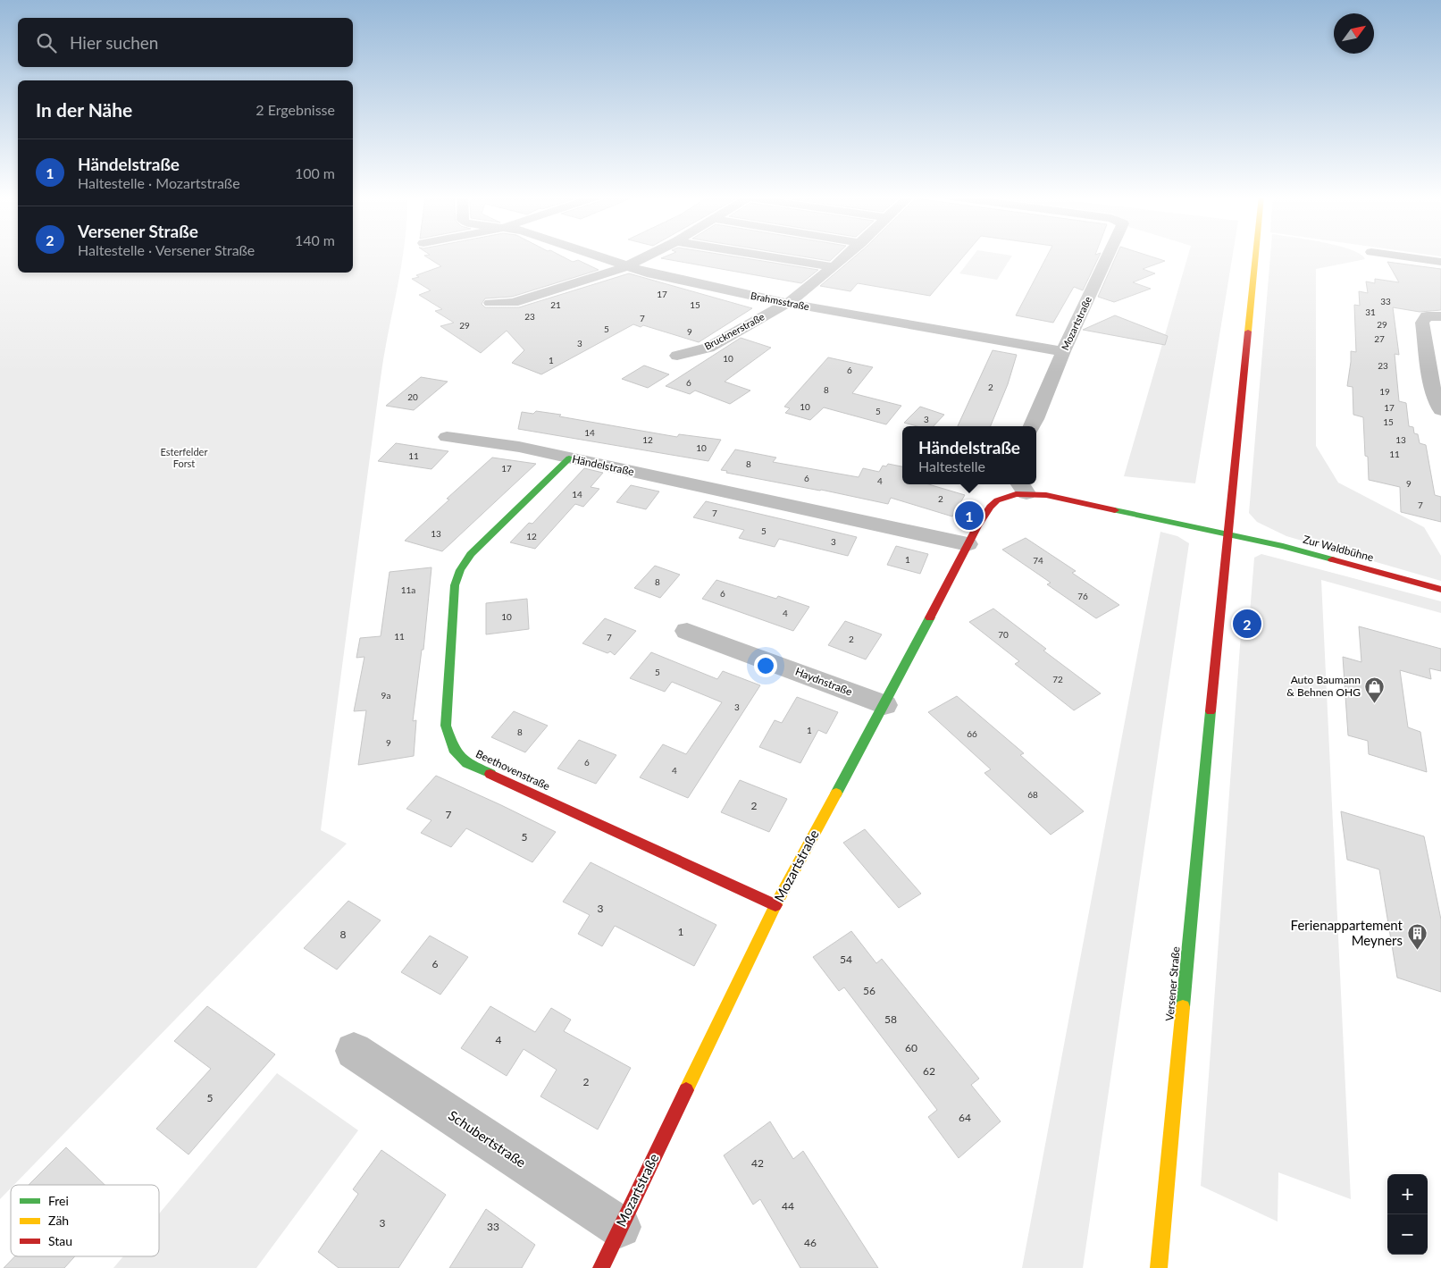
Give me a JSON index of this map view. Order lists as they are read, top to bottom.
{
  "streets": {
    "street": [
      "Brahmsstraße",
      "Mozartstraße",
      "Brucknerstraße",
      "Händelstraße",
      "Zur Waldbühne",
      "Haydnstraße",
      "Beethovenstraße",
      "Versener Straße",
      "Schubertstraße"
    ]
  },
  "crossings": [
    ["Brahmsstraße", "Mozartstraße"],
    ["Brahmsstraße", "Brucknerstraße"],
    ["Mozartstraße", "Händelstraße"],
    ["Mozartstraße", "Zur Waldbühne"],
    ["Mozartstraße", "Haydnstraße"],
    ["Mozartstraße", "Beethovenstraße"],
    ["Mozartstraße", "Versener Straße"],
    ["Mozartstraße", "Schubertstraße"],
    ["Händelstraße", "Beethovenstraße"],
    ["Zur Waldbühne", "Versener Straße"]
  ],
  "parks": ["Esterfelder Forst"],
  "places": {
    "shop": ["Auto Baumann & Behnen OHG"],
    "building": ["Ferienappartement Meyners"]
  },
  "house_numbers": [
    "17",
    "33",
    "21",
    "15",
    "31",
    "23",
    "7",
    "29",
    "29",
    "5",
    "9",
    "27",
    "3",
    "10",
    "1",
    "23",
    "6",
    "6",
    "2",
    "8",
    "19",
    "20",
    "10",
    "17",
    "5",
    "3",
    "15",
    "14",
    "12",
    "13",
    "10",
    "11",
    "11",
    "8",
    "17",
    "6",
    "4",
    "9",
    "14",
    "2",
    "7",
    "7",
    "5",
    "13",
    "12",
    "3",
    "1",
    "74",
    "8",
    "11a",
    "6",
    "76",
    "4",
    "10",
    "70",
    "11",
    "7",
    "2",
    "5",
    "72",
    "9a",
    "3",
    "1",
    "8",
    "66",
    "9",
    "6",
    "4",
    "68",
    "2",
    "7",
    "5",
    "3",
    "1",
    "8",
    "54",
    "6",
    "56",
    "58",
    "4",
    "60",
    "62",
    "2",
    "5",
    "64",
    "42",
    "44",
    "3",
    "33",
    "46"
  ],
  "legend": ["Frei", "Zäh", "Stau"],
  "north": "top right",
  "page": {
    "search": "Hier suchen",
    "heading": ["In der Nähe", "2 Ergebnisse"],
    "list": [
      {
        "mark": "1",
        "name": "Händelstraße",
        "note": "Haltestelle · Mozartstraße",
        "value": "100 m"
      },
      {
        "mark": "2",
        "name": "Versener Straße",
        "note": "Haltestelle · Versener Straße",
        "value": "140 m"
      }
    ],
    "popup": ["Händelstraße", "Haltestelle"],
    "pins": ["1", "2"],
    "map_buttons": ["+", "−"]
  }
}
